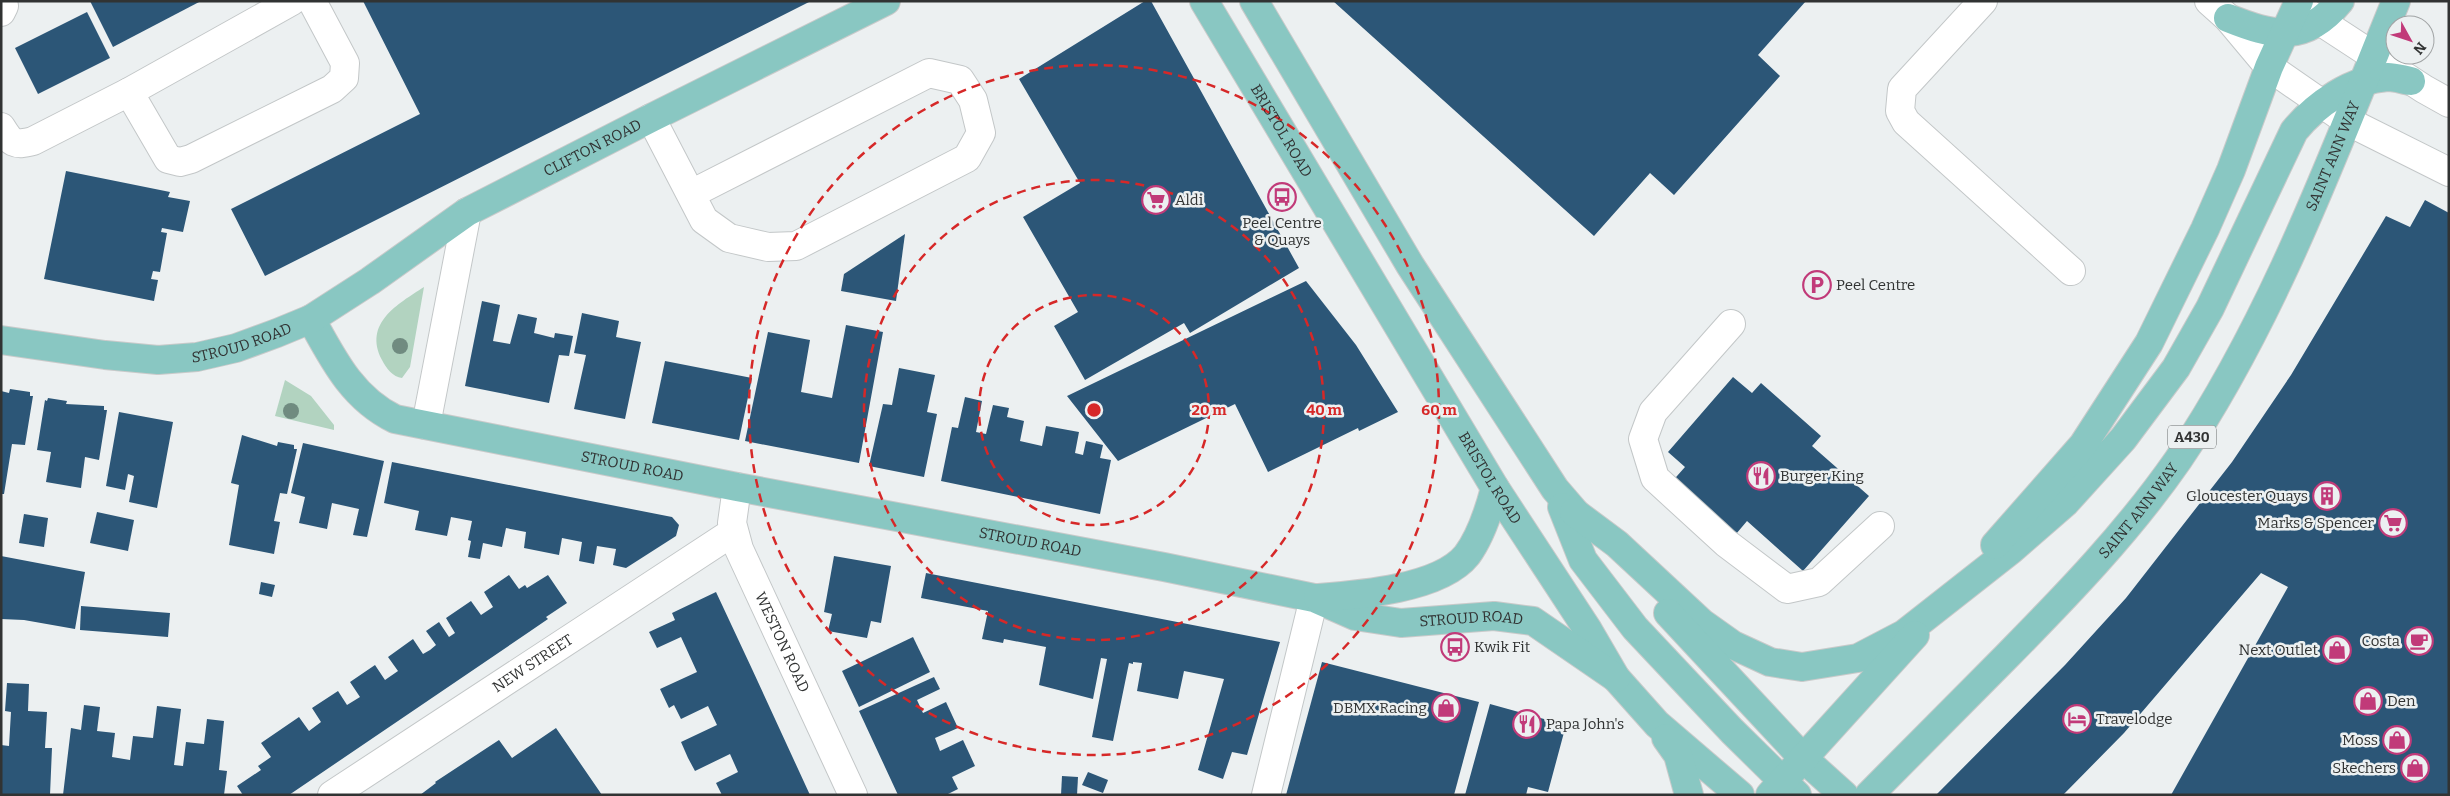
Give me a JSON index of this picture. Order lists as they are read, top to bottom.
{
  "streets": {
    "main road": [
      "BRISTOL ROAD",
      "CLIFTON ROAD",
      "SAINT ANN WAY",
      "STROUD ROAD",
      "A430"
    ],
    "street": ["WESTON ROAD", "NEW STREET"]
  },
  "crossings": [
    ["BRISTOL ROAD", "STROUD ROAD"],
    ["CLIFTON ROAD", "STROUD ROAD"],
    ["STROUD ROAD", "WESTON ROAD"],
    ["WESTON ROAD", "NEW STREET"]
  ],
  "places": {
    "bus stop": ["Peel Centre & Quays", "Kwik Fit"],
    "supermarket": ["Aldi", "Marks & Spencer"],
    "parking": ["Peel Centre"],
    "restaurant": ["Burger King", "Papa John's"],
    "building": ["Gloucester Quays"],
    "cafe": ["Costa"],
    "shop": [
      "Next Outlet",
      "Den",
      "DBMX Racing",
      "Moss",
      "Skechers"
    ],
    "hotel": ["Travelodge"]
  },
  "north": "bottom right",
  "rings": ["20 m", "40 m", "60 m"]
}
